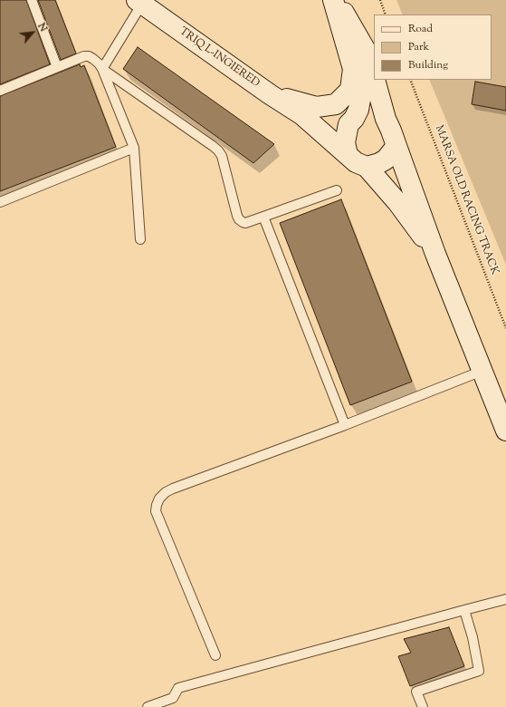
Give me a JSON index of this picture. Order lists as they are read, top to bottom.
{
  "streets": {
    "main road": ["TRIQ L-INGIERED"],
    "path": ["MARSA OLD RACING TRACK"]
  },
  "legend": ["Road", "Park", "Building"],
  "north": "top right"
}
